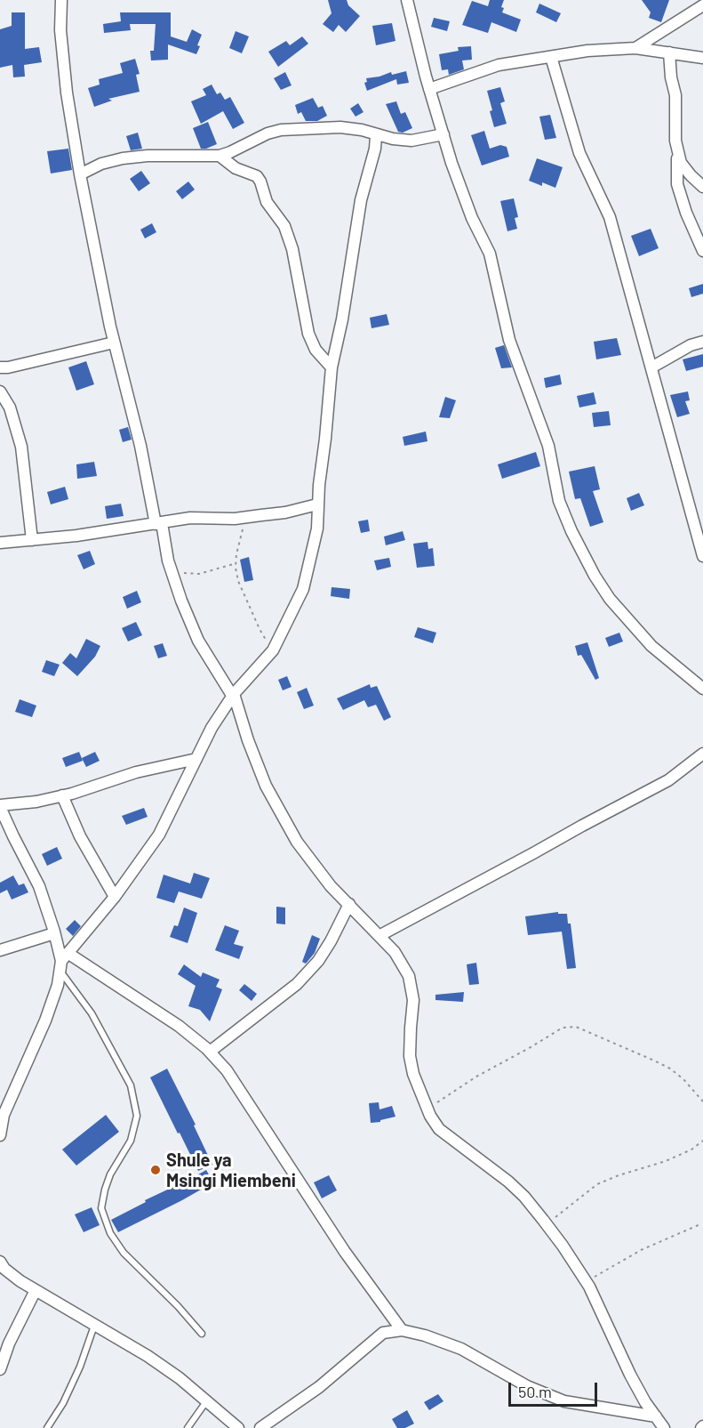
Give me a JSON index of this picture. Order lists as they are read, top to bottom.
{
  "places": ["Shule ya Msingi Miembeni"],
  "scale_bar": "50 m"
}
